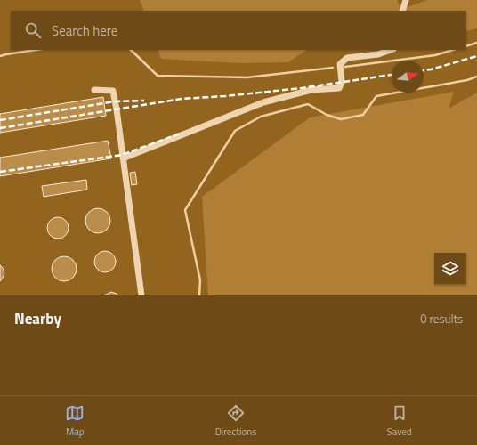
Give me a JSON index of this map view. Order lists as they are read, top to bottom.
{
  "north": "right",
  "page": {
    "search": "Search here",
    "heading": ["Nearby", "0 results"],
    "nav": ["Map", "Directions", "Saved"]
  }
}
